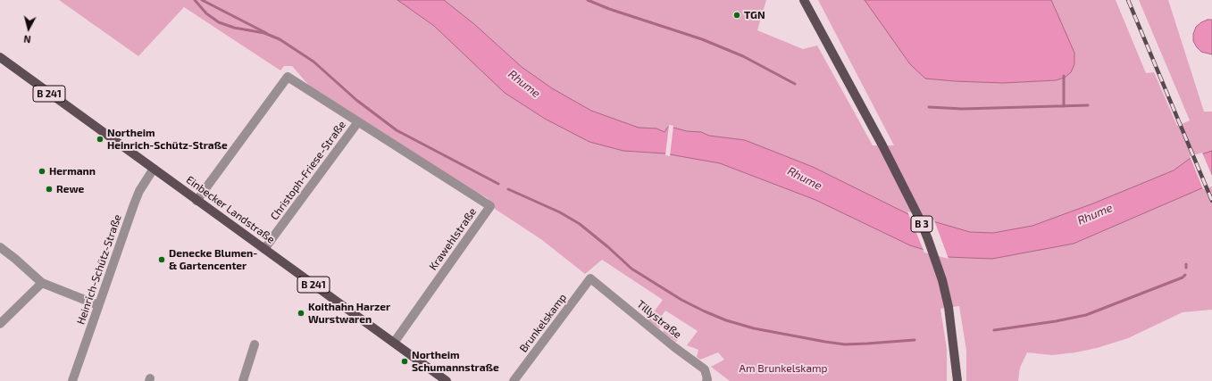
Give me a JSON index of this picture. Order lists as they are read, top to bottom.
{
  "streets": {
    "main road": ["B 241", "Einbecker Landstraße", "B 3"],
    "street": [
      "Christoph-Friese-Straße",
      "Krawehlstraße",
      "Heinrich-Schütz-Straße",
      "Tillystraße",
      "Brunkelskamp"
    ]
  },
  "crossings": [
    ["Christoph-Friese-Straße", "Einbecker Landstraße"],
    ["Christoph-Friese-Straße", "Krawehlstraße"],
    ["Einbecker Landstraße", "Krawehlstraße"],
    ["Einbecker Landstraße", "Heinrich-Schütz-Straße"],
    ["Tillystraße", "Brunkelskamp"]
  ],
  "water": ["Rhume"],
  "parks": ["Am Brunkelskamp"],
  "places": [
    "TGN",
    "Northeim Heinrich-Schütz-Straße",
    "Hermann",
    "Rewe",
    "Denecke Blumen- & Gartencenter",
    "Koithahn Harzer Wurstwaren",
    "Northeim Schumannstraße"
  ],
  "north": "bottom"
}
